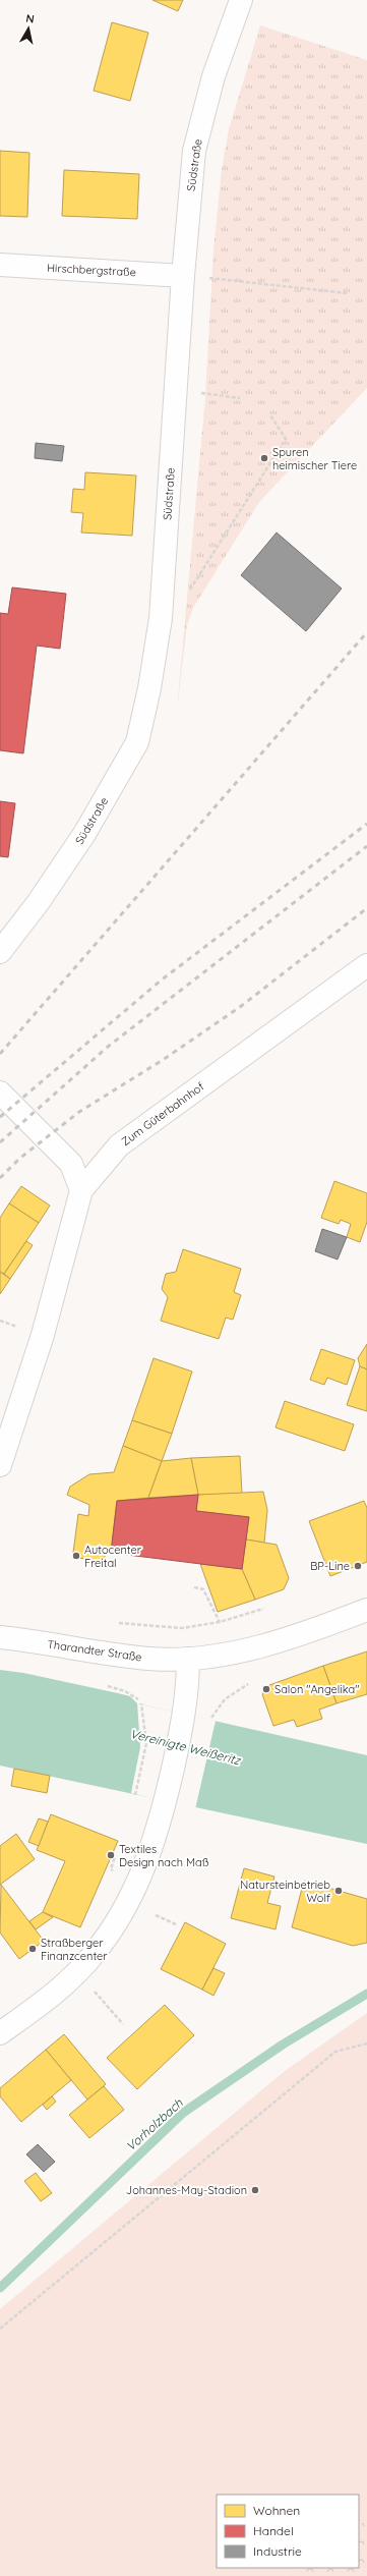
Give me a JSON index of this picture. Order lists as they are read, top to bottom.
{
  "streets": {
    "street": [
      "Südstraße",
      "Hirschbergstraße",
      "Zum Güterbahnhof",
      "Tharandter Straße"
    ]
  },
  "crossings": [
    ["Südstraße", "Hirschbergstraße"]
  ],
  "water": ["Vereinigte Weißeritz", "Vorholzbach"],
  "places": [
    "Spuren heimischer Tiere",
    "Autocenter Freital",
    "BP-Line",
    "Salon \"Angelika\"",
    "Textiles Design nach Maß",
    "Natursteinbetrieb Wolf",
    "Straßberger Finanzcenter",
    "Johannes-May-Stadion"
  ],
  "legend": ["Wohnen", "Handel", "Industrie"],
  "north": "top"
}
